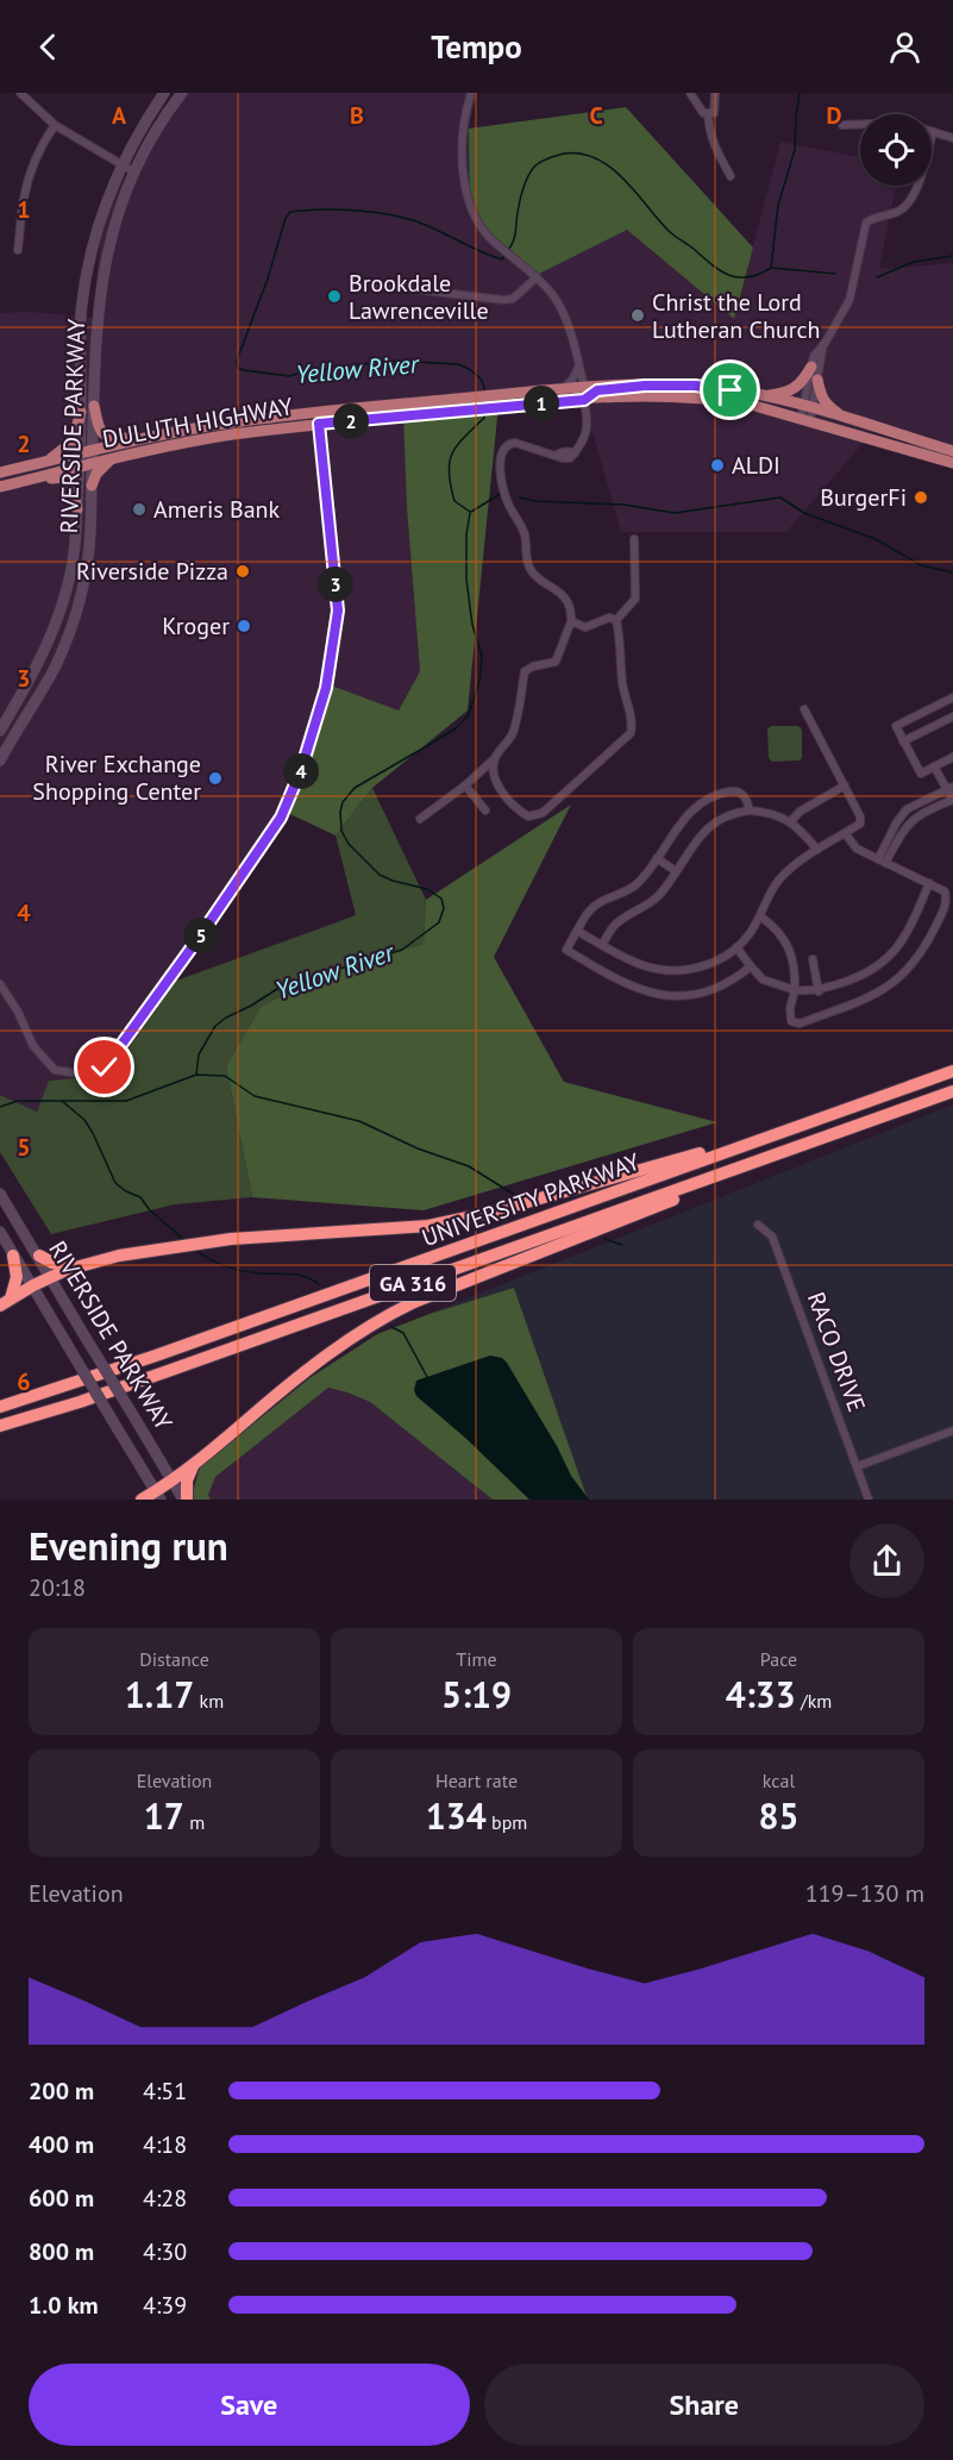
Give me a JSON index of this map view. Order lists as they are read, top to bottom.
{
  "streets": {
    "highway": ["UNIVERSITY PARKWAY", "GA 316"],
    "main road": ["DULUTH HIGHWAY", "RIVERSIDE PARKWAY"],
    "street": ["RACO DRIVE"]
  },
  "crossings": [
    ["DULUTH HIGHWAY", "RIVERSIDE PARKWAY"]
  ],
  "water": ["Yellow River"],
  "places": [
    "Brookdale Lawrenceville",
    "Christ the Lord Lutheran Church",
    "ALDI",
    "BurgerFi",
    "Ameris Bank",
    "Riverside Pizza",
    "Kroger",
    "River Exchange Shopping Center"
  ],
  "page": {
    "header": "Tempo",
    "pins": [
      "1",
      "2",
      "3",
      "4",
      "5"
    ],
    "heading": ["Evening run", "20:18"],
    "stats": [
      ["Distance", "1.17 km"],
      ["Time", "5:19"],
      ["Pace", "4:33 /km"],
      ["Elevation", "17 m"],
      ["Heart rate", "134 bpm"],
      ["kcal", "85"]
    ],
    "chart": ["Elevation", "119–130 m"],
    "list": [
      {
        "name": "200 m",
        "note": "4:51"
      },
      {
        "name": "400 m",
        "note": "4:18"
      },
      {
        "name": "600 m",
        "note": "4:28"
      },
      {
        "name": "800 m",
        "note": "4:30"
      },
      {
        "name": "1.0 km",
        "note": "4:39"
      }
    ],
    "buttons": ["Save", "Share"]
  },
  "grid": {
    "columns": [
      "A",
      "B",
      "C",
      "D"
    ],
    "rows": [
      "1",
      "2",
      "3",
      "4",
      "5",
      "6"
    ]
  }
}
